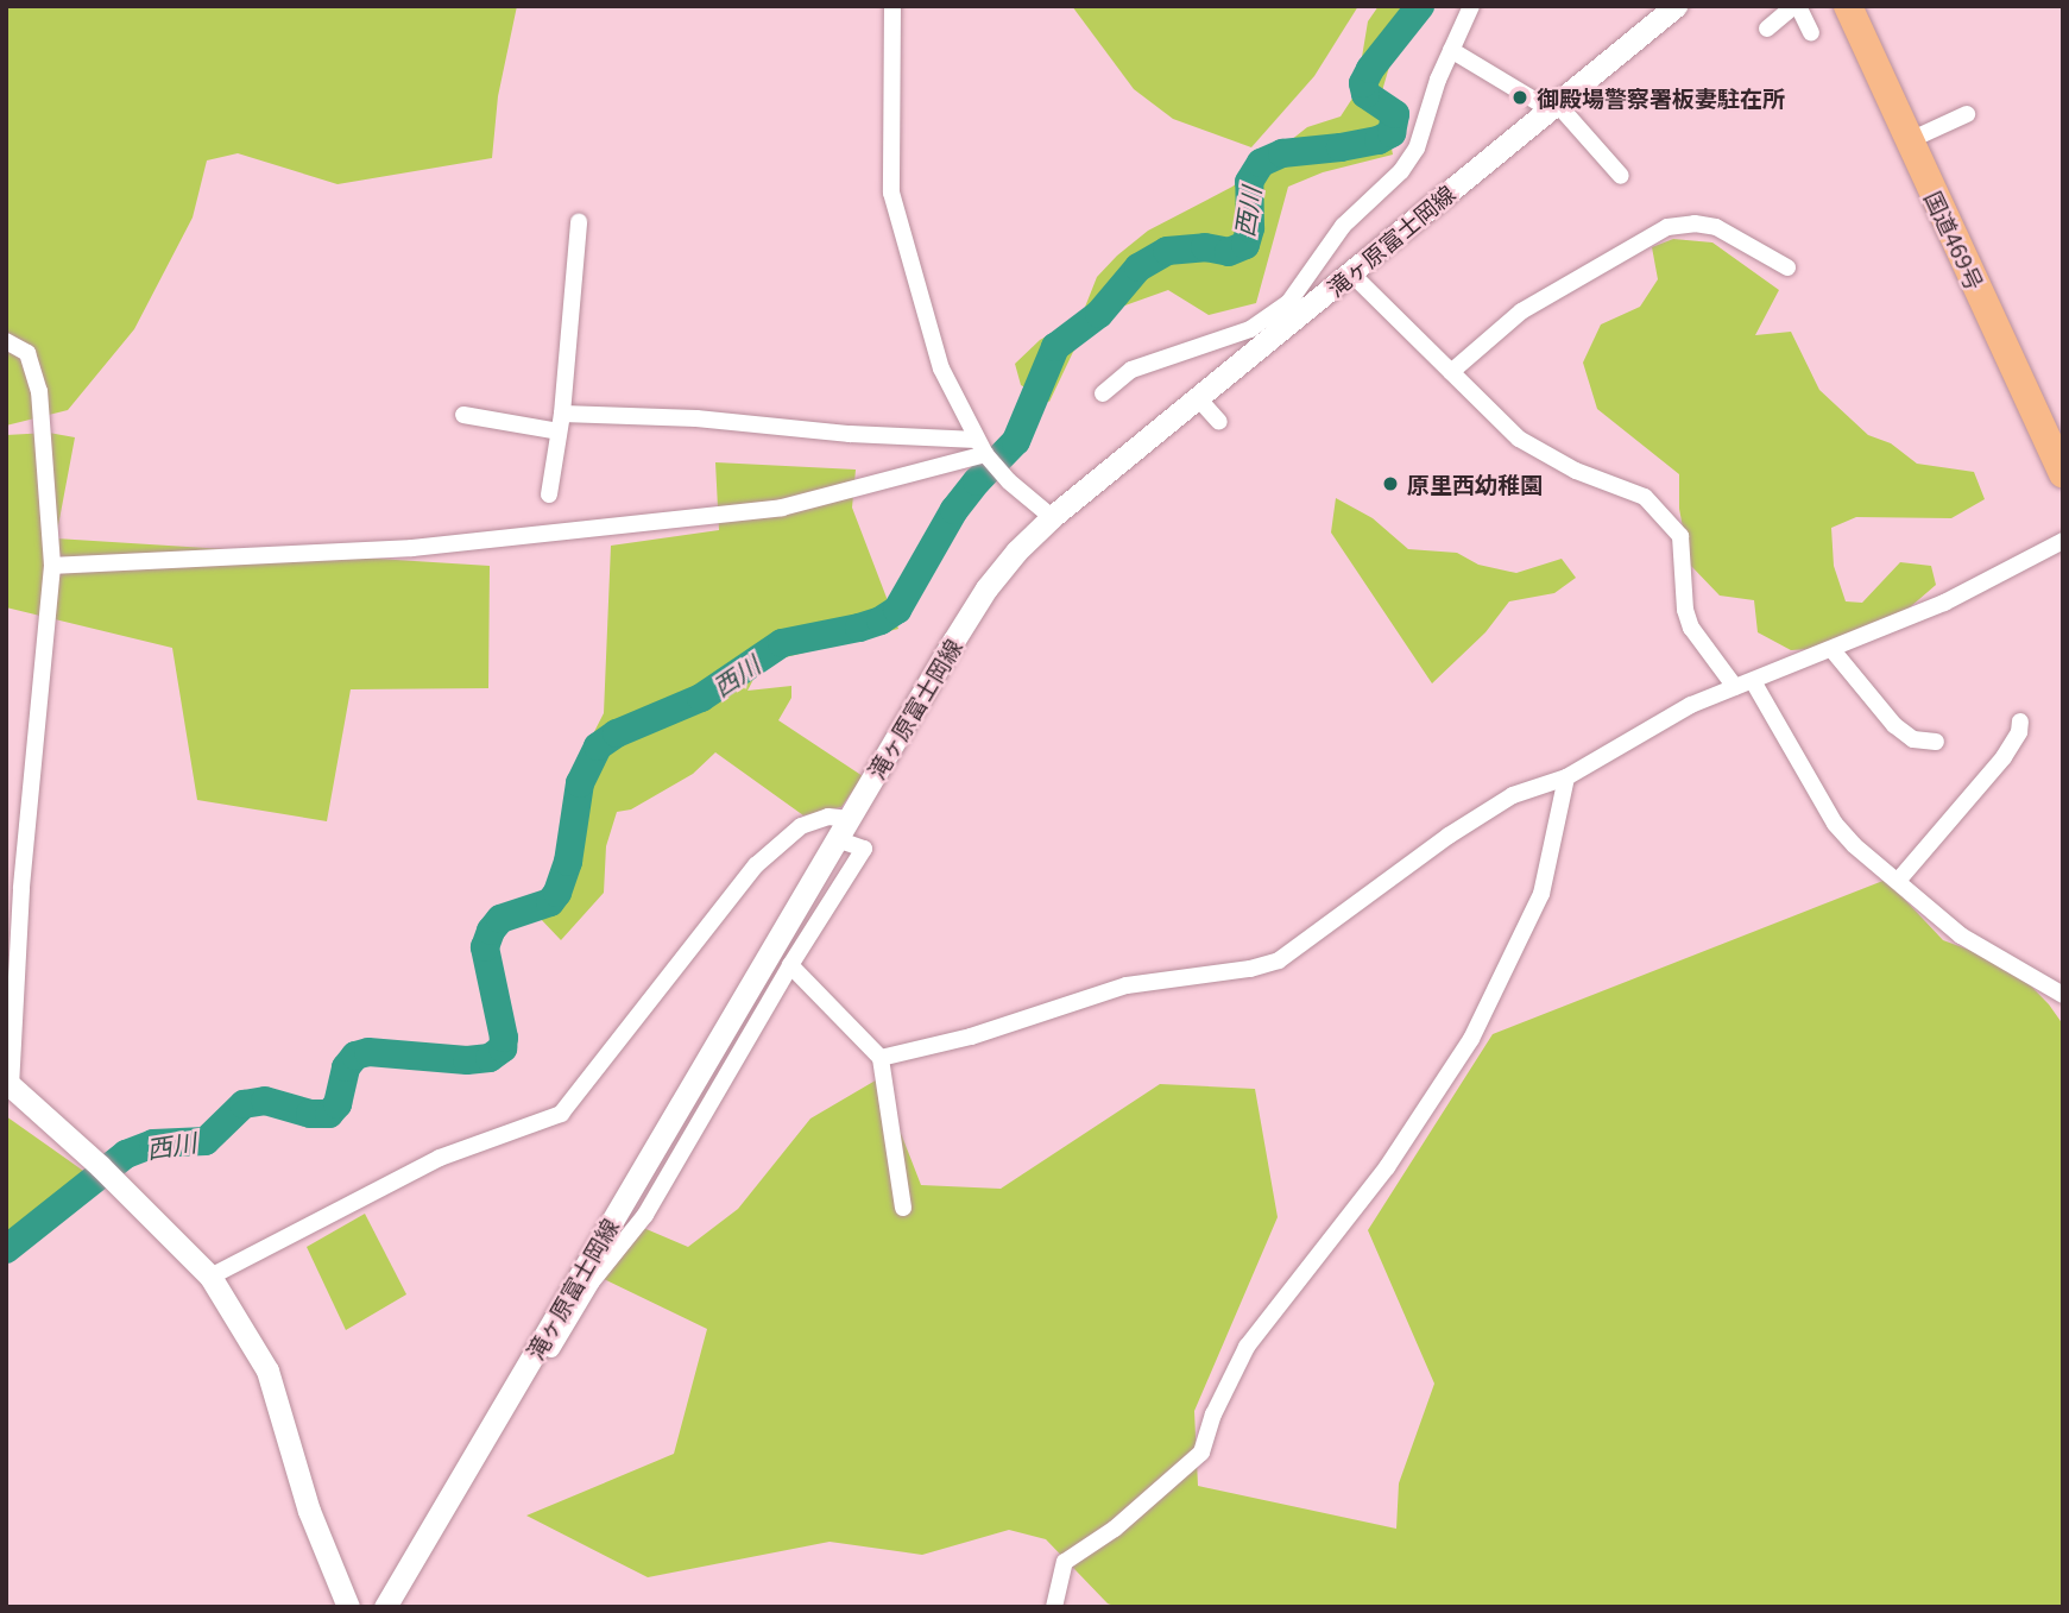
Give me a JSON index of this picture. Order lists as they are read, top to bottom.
{
  "streets": {
    "highway": ["国道469号"],
    "main road": ["滝ヶ原富士岡線"]
  },
  "water": ["西川"],
  "places": ["御殿場警察署板妻駐在所", "原里西幼稚園"]
}
